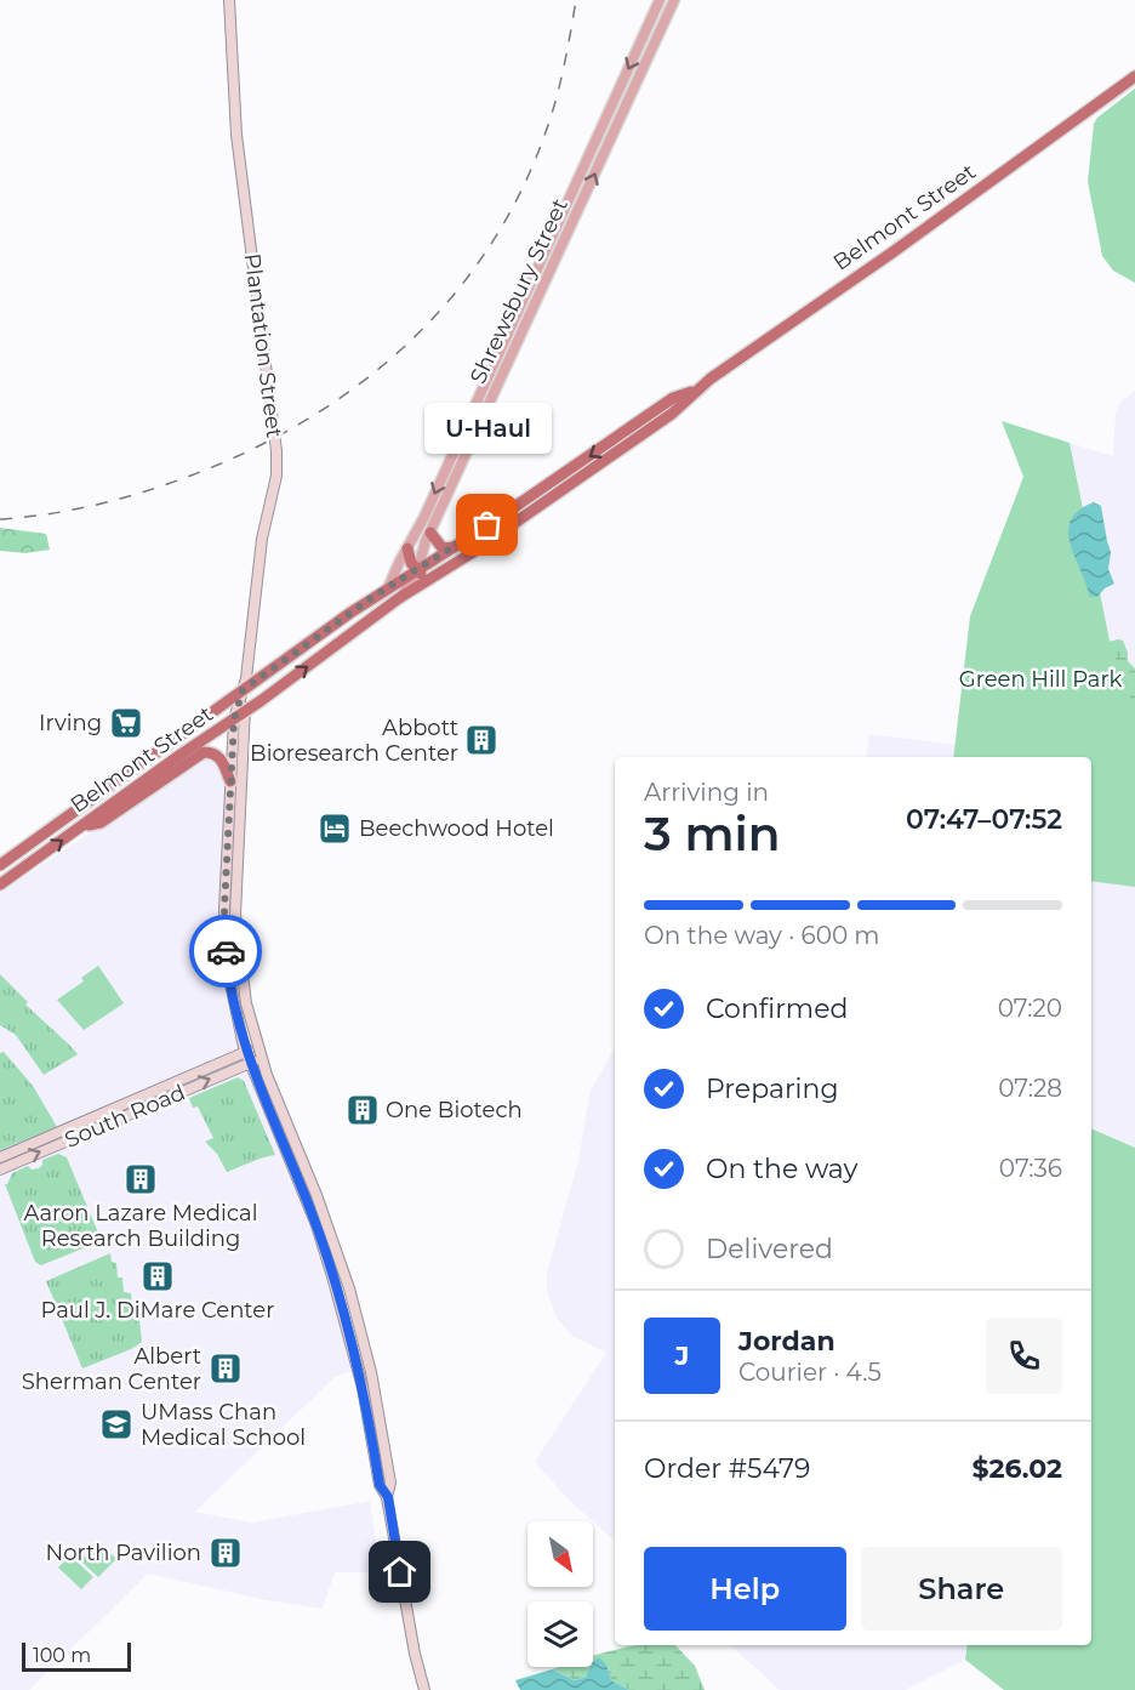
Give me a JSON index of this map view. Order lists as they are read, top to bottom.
{
  "streets": {
    "highway": ["Belmont Street"],
    "main road": ["Shrewsbury Street", "Plantation Street", "South Road"]
  },
  "crossings": [
    ["Belmont Street", "Shrewsbury Street"],
    ["Belmont Street", "Plantation Street"],
    ["Plantation Street", "South Road"]
  ],
  "parks": ["Green Hill Park"],
  "places": {
    "other": ["U-Haul"],
    "supermarket": ["Irving"],
    "building": [
      "Abbott Bioresearch Center",
      "One Biotech",
      "Aaron Lazare Medical Research Building",
      "Paul J. DiMare Center",
      "Albert Sherman Center",
      "North Pavilion"
    ],
    "hotel": ["Beechwood Hotel"],
    "school or university": ["UMass Chan Medical School"]
  },
  "scale_bar": "100 m",
  "north": "bottom right",
  "page": {
    "bubble": "U-Haul",
    "heading": ["3 min", "Arriving in", "07:47–07:52"],
    "panel": [
      "Jordan",
      "Courier · 4.5",
      "Order #5479",
      "$26.02"
    ],
    "bar": "On the way · 600 m",
    "list": [
      ["Confirmed", "07:20"],
      ["Preparing", "07:28"],
      ["On the way", "07:36"],
      "Delivered"
    ],
    "round": "J",
    "buttons": ["Help", "Share"],
    "scale": "100 m"
  }
}
